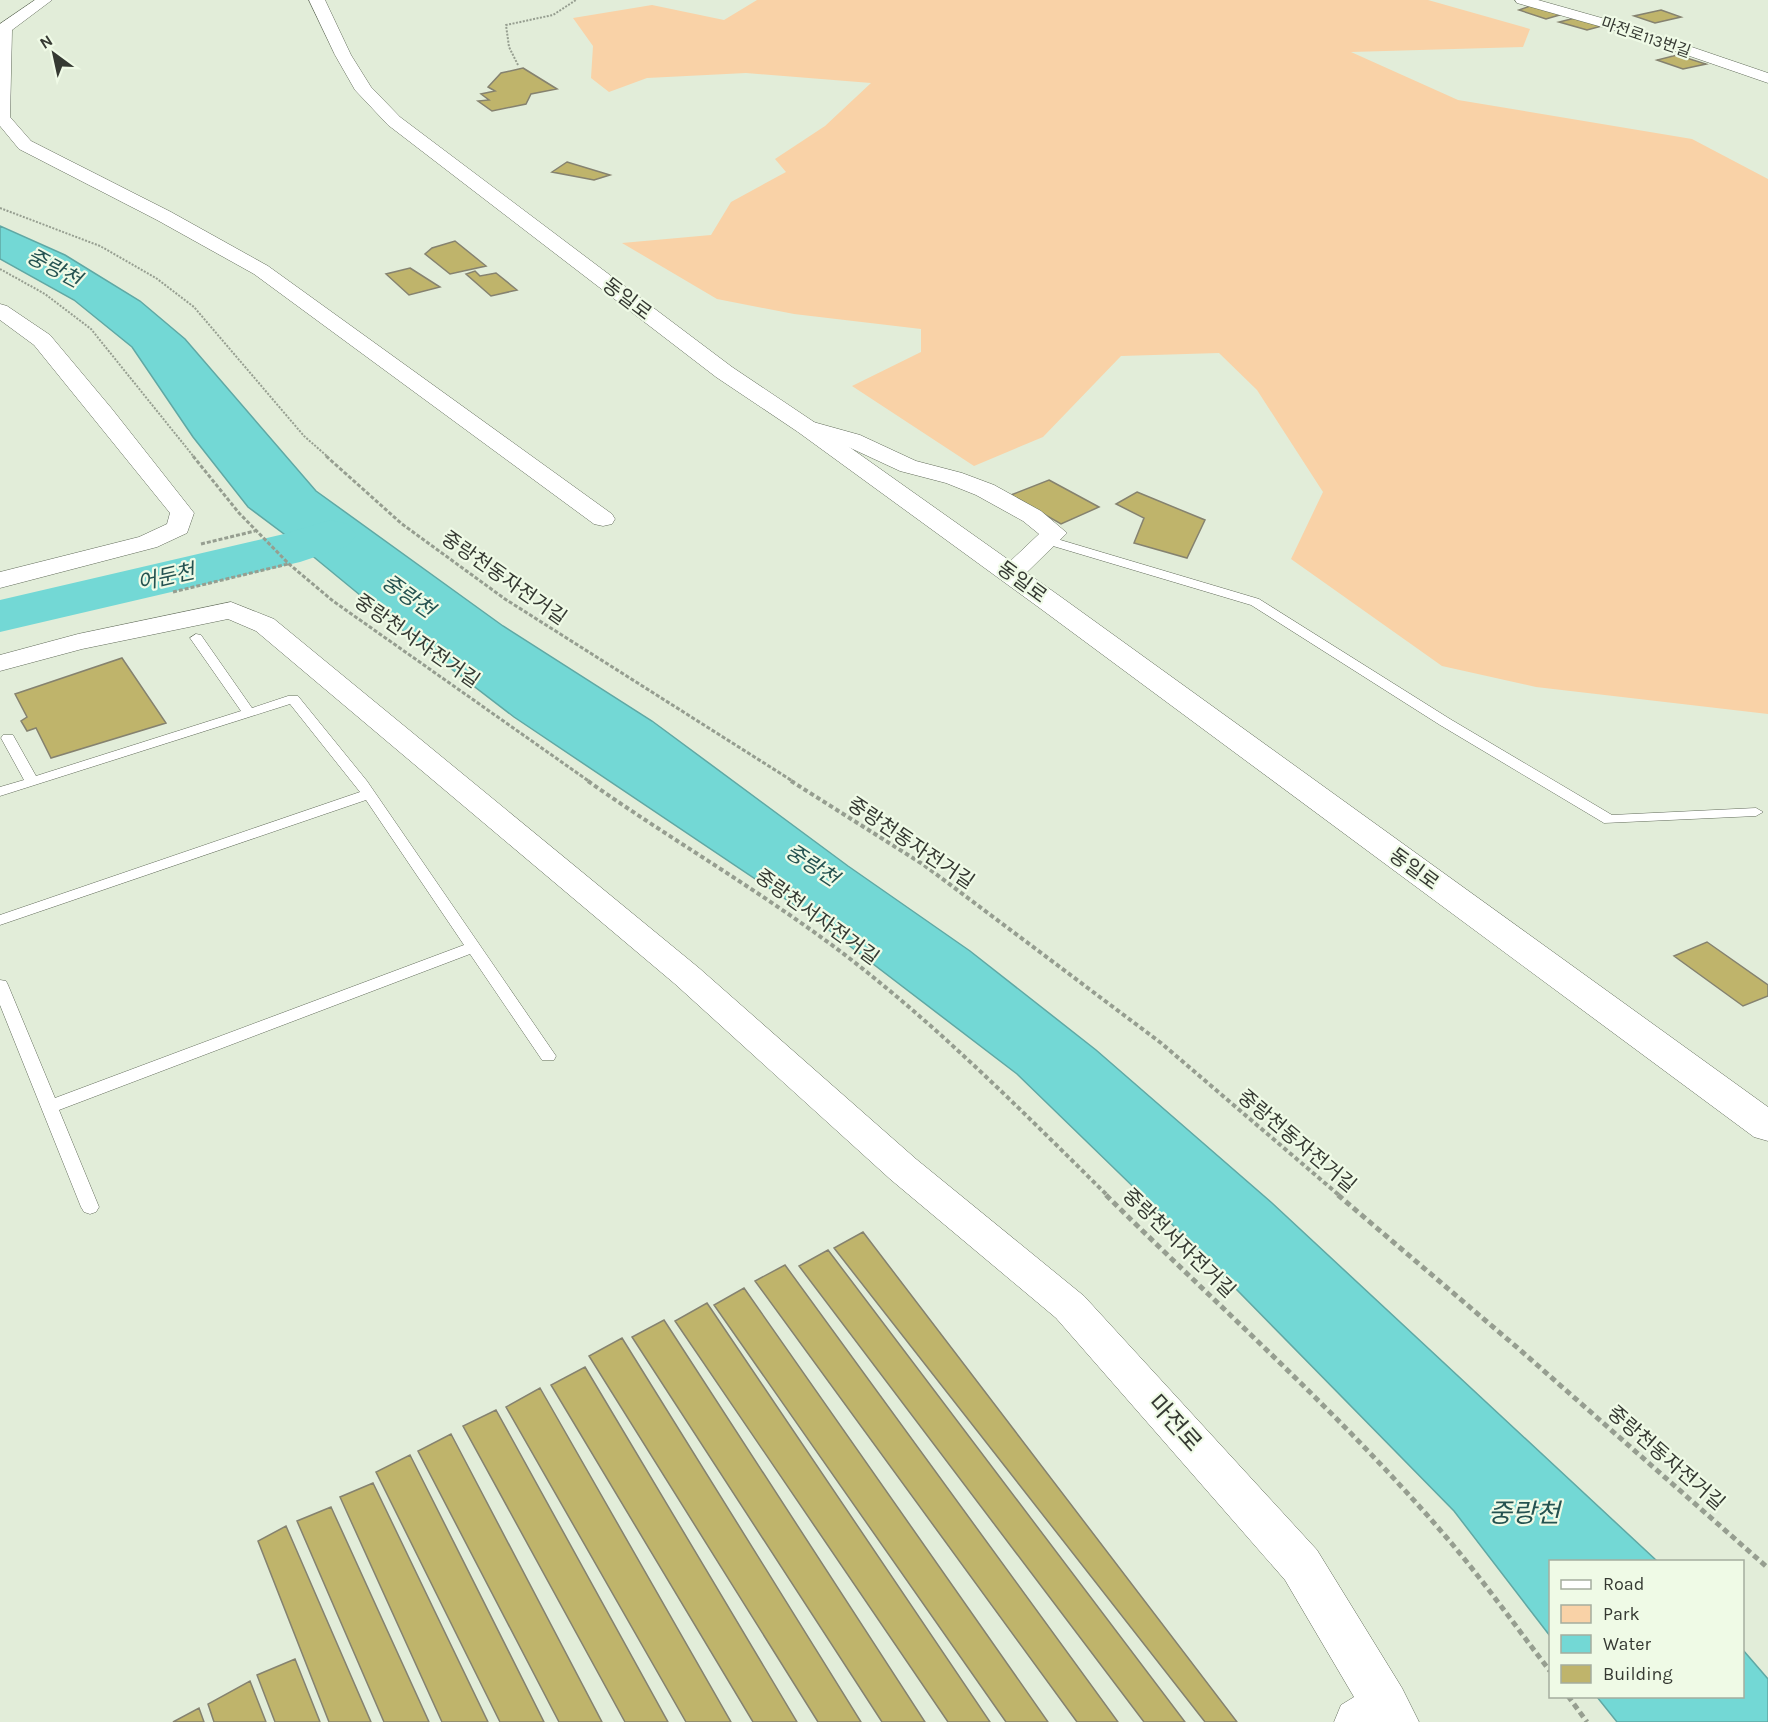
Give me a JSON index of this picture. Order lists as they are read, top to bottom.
{
  "streets": {
    "street": ["마전로113번길", "동일로", "마전로"],
    "path": ["중랑천동자전거길", "중랑천서자전거길"]
  },
  "water": ["중랑천", "어둔천"],
  "legend": [
    "Road",
    "Park",
    "Water",
    "Building"
  ],
  "north": "top left"
}
